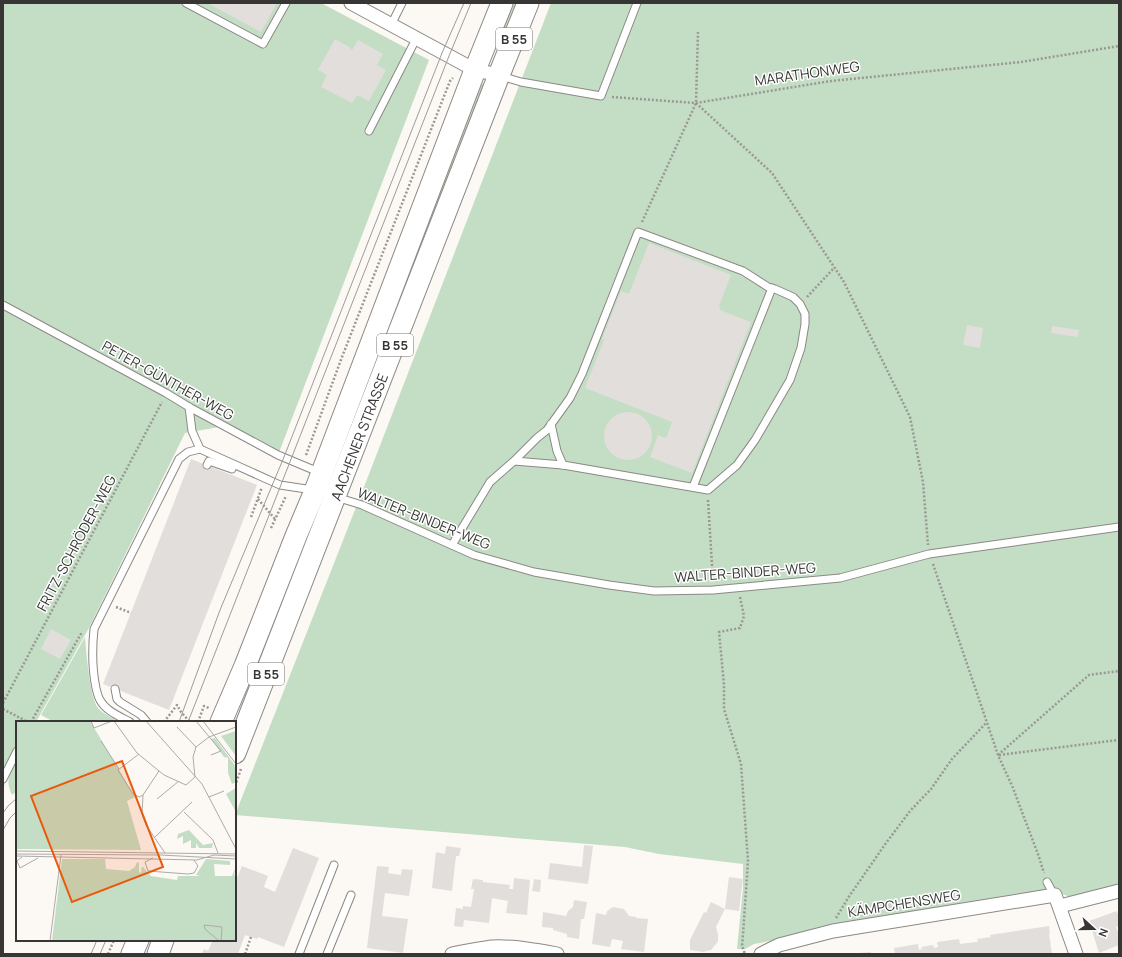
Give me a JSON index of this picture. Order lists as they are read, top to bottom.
{
  "streets": {
    "main road": ["B 55", "AACHENER STRASSE"],
    "street": ["KÄMPCHENSWEG"],
    "lane": ["PETER-GÜNTHER-WEG", "WALTER-BINDER-WEG"],
    "path": ["MARATHONWEG", "FRITZ-SCHRÖDER-WEG"]
  },
  "crossings": [
    ["PETER-GÜNTHER-WEG", "AACHENER STRASSE"],
    ["PETER-GÜNTHER-WEG", "WALTER-BINDER-WEG"],
    ["PETER-GÜNTHER-WEG", "FRITZ-SCHRÖDER-WEG"],
    ["AACHENER STRASSE", "WALTER-BINDER-WEG"]
  ],
  "north": "right"
}
